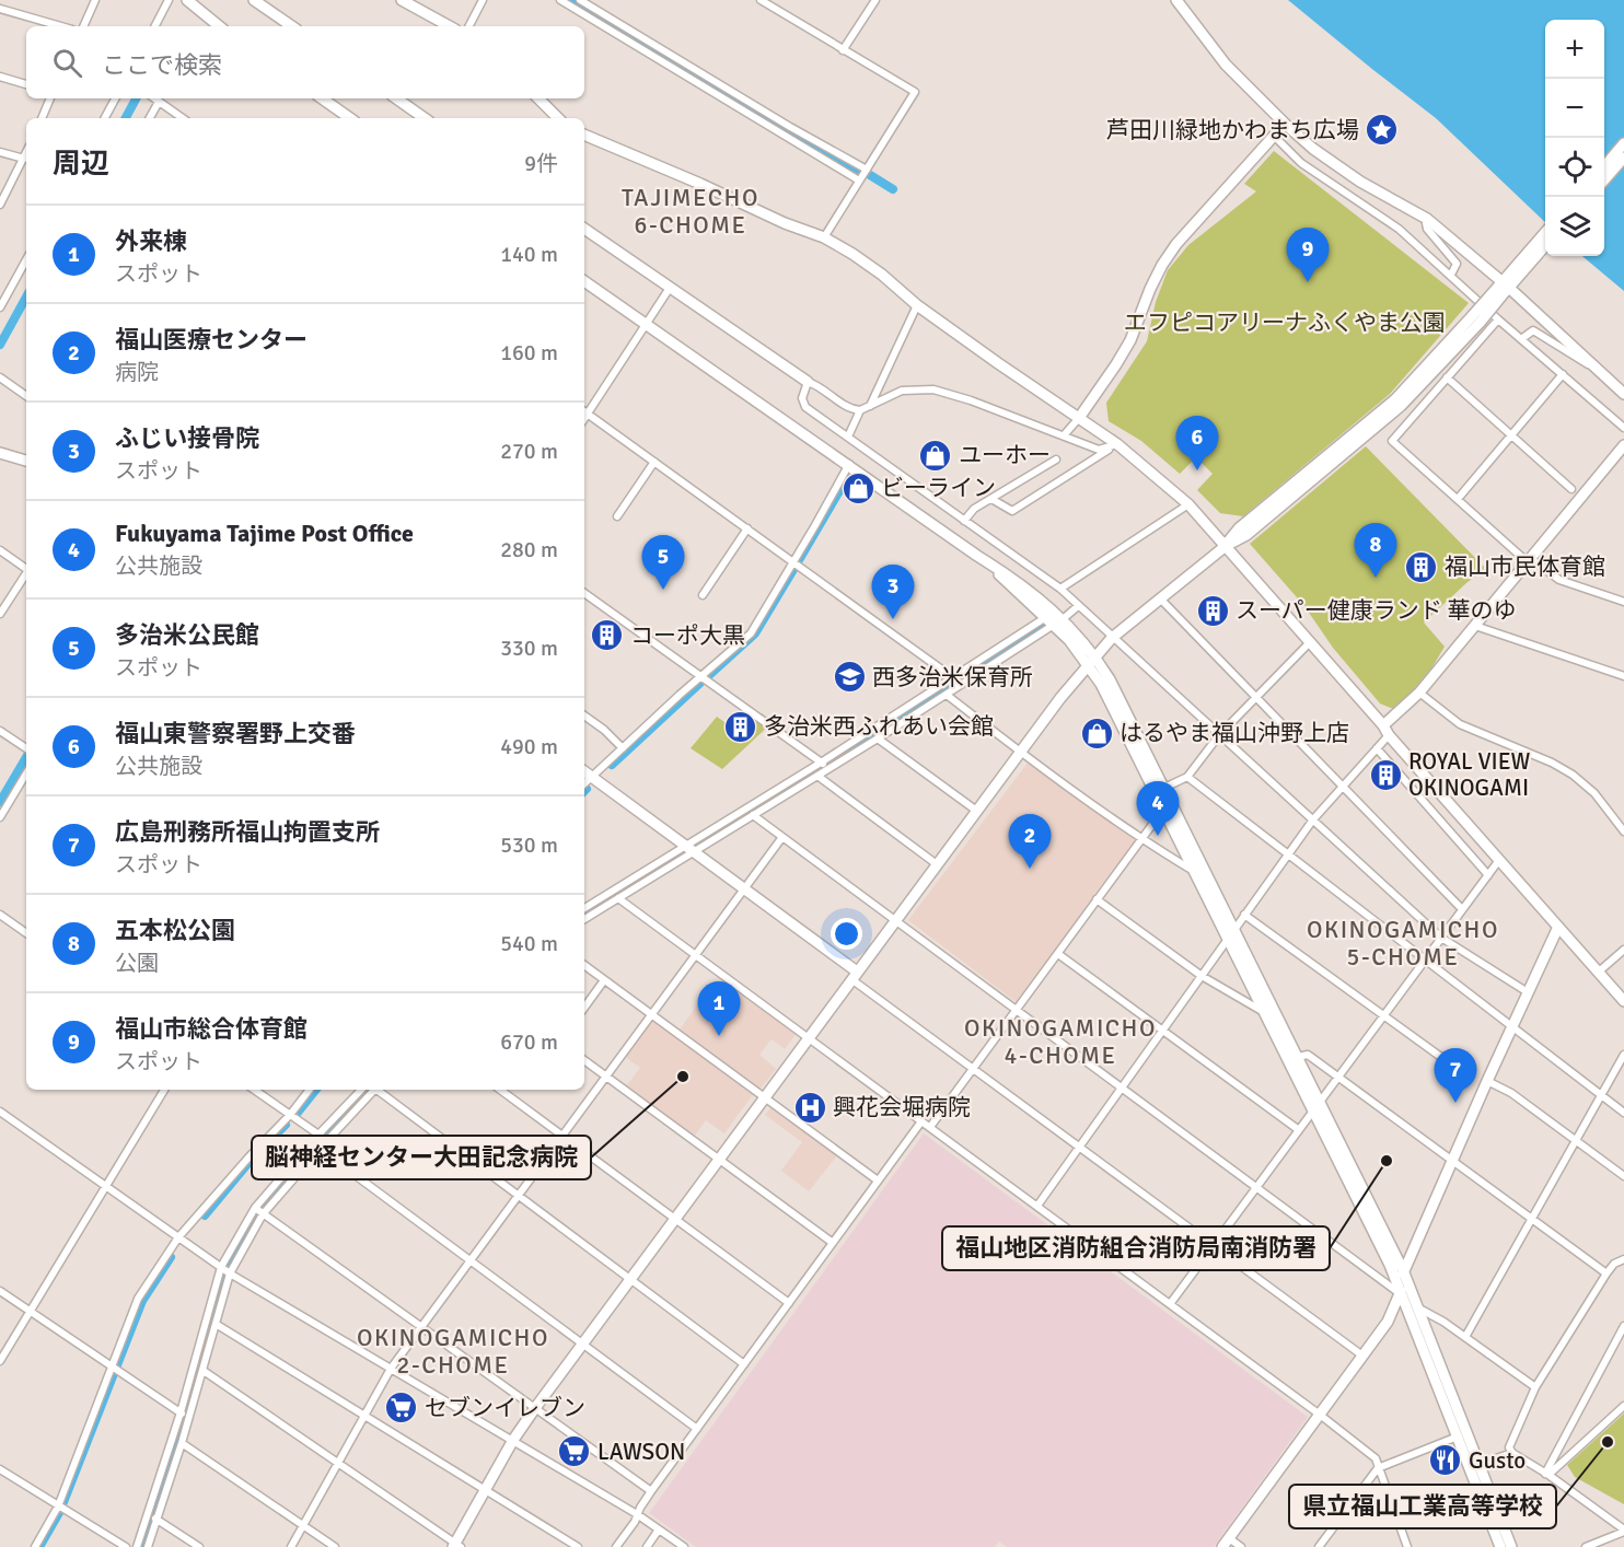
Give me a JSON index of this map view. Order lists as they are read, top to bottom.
{
  "districts": [
    "TAJIMECHO 6-CHOME",
    "OKINOGAMICHO 5-CHOME",
    "OKINOGAMICHO 4-CHOME",
    "OKINOGAMICHO 2-CHOME"
  ],
  "parks": ["エフピコアリーナふくやま公園"],
  "places": {
    "place": ["芦田川緑地かわまち広場"],
    "shop": ["ユーホー", "ビーライン", "はるやま福山沖野上店"],
    "building": [
      "福山市民体育館",
      "スーパー健康ランド 華のゆ",
      "コーポ大黒",
      "多治米西ふれあい会館",
      "ROYAL VIEW OKINOGAMI"
    ],
    "school or university": ["西多治米保育所"],
    "other": ["脳神経センター大田記念病院", "福山地区消防組合消防局南消防署", "県立福山工業高等学校"],
    "hospital": ["興花会堀病院"],
    "supermarket": ["セブンイレブン", "LAWSON"],
    "restaurant": ["Gusto"]
  },
  "page": {
    "map_buttons": ["+", "−"],
    "search": "ここで検索",
    "heading": ["周辺", "9件"],
    "list": [
      {
        "mark": "1",
        "name": "外来棟",
        "note": "スポット",
        "value": "140 m"
      },
      {
        "mark": "2",
        "name": "福山医療センター",
        "note": "病院",
        "value": "160 m"
      },
      {
        "mark": "3",
        "name": "ふじい接骨院",
        "note": "スポット",
        "value": "270 m"
      },
      {
        "mark": "4",
        "name": "Fukuyama Tajime Post Office",
        "note": "公共施設",
        "value": "280 m"
      },
      {
        "mark": "5",
        "name": "多治米公民館",
        "note": "スポット",
        "value": "330 m"
      },
      {
        "mark": "6",
        "name": "福山東警察署野上交番",
        "note": "公共施設",
        "value": "490 m"
      },
      {
        "mark": "7",
        "name": "広島刑務所福山拘置支所",
        "note": "スポット",
        "value": "530 m"
      },
      {
        "mark": "8",
        "name": "五本松公園",
        "note": "公園",
        "value": "540 m"
      },
      {
        "mark": "9",
        "name": "福山市総合体育館",
        "note": "スポット",
        "value": "670 m"
      }
    ],
    "pins": [
      "9",
      "6",
      "8",
      "5",
      "3",
      "4",
      "2",
      "1",
      "7"
    ]
  }
}
